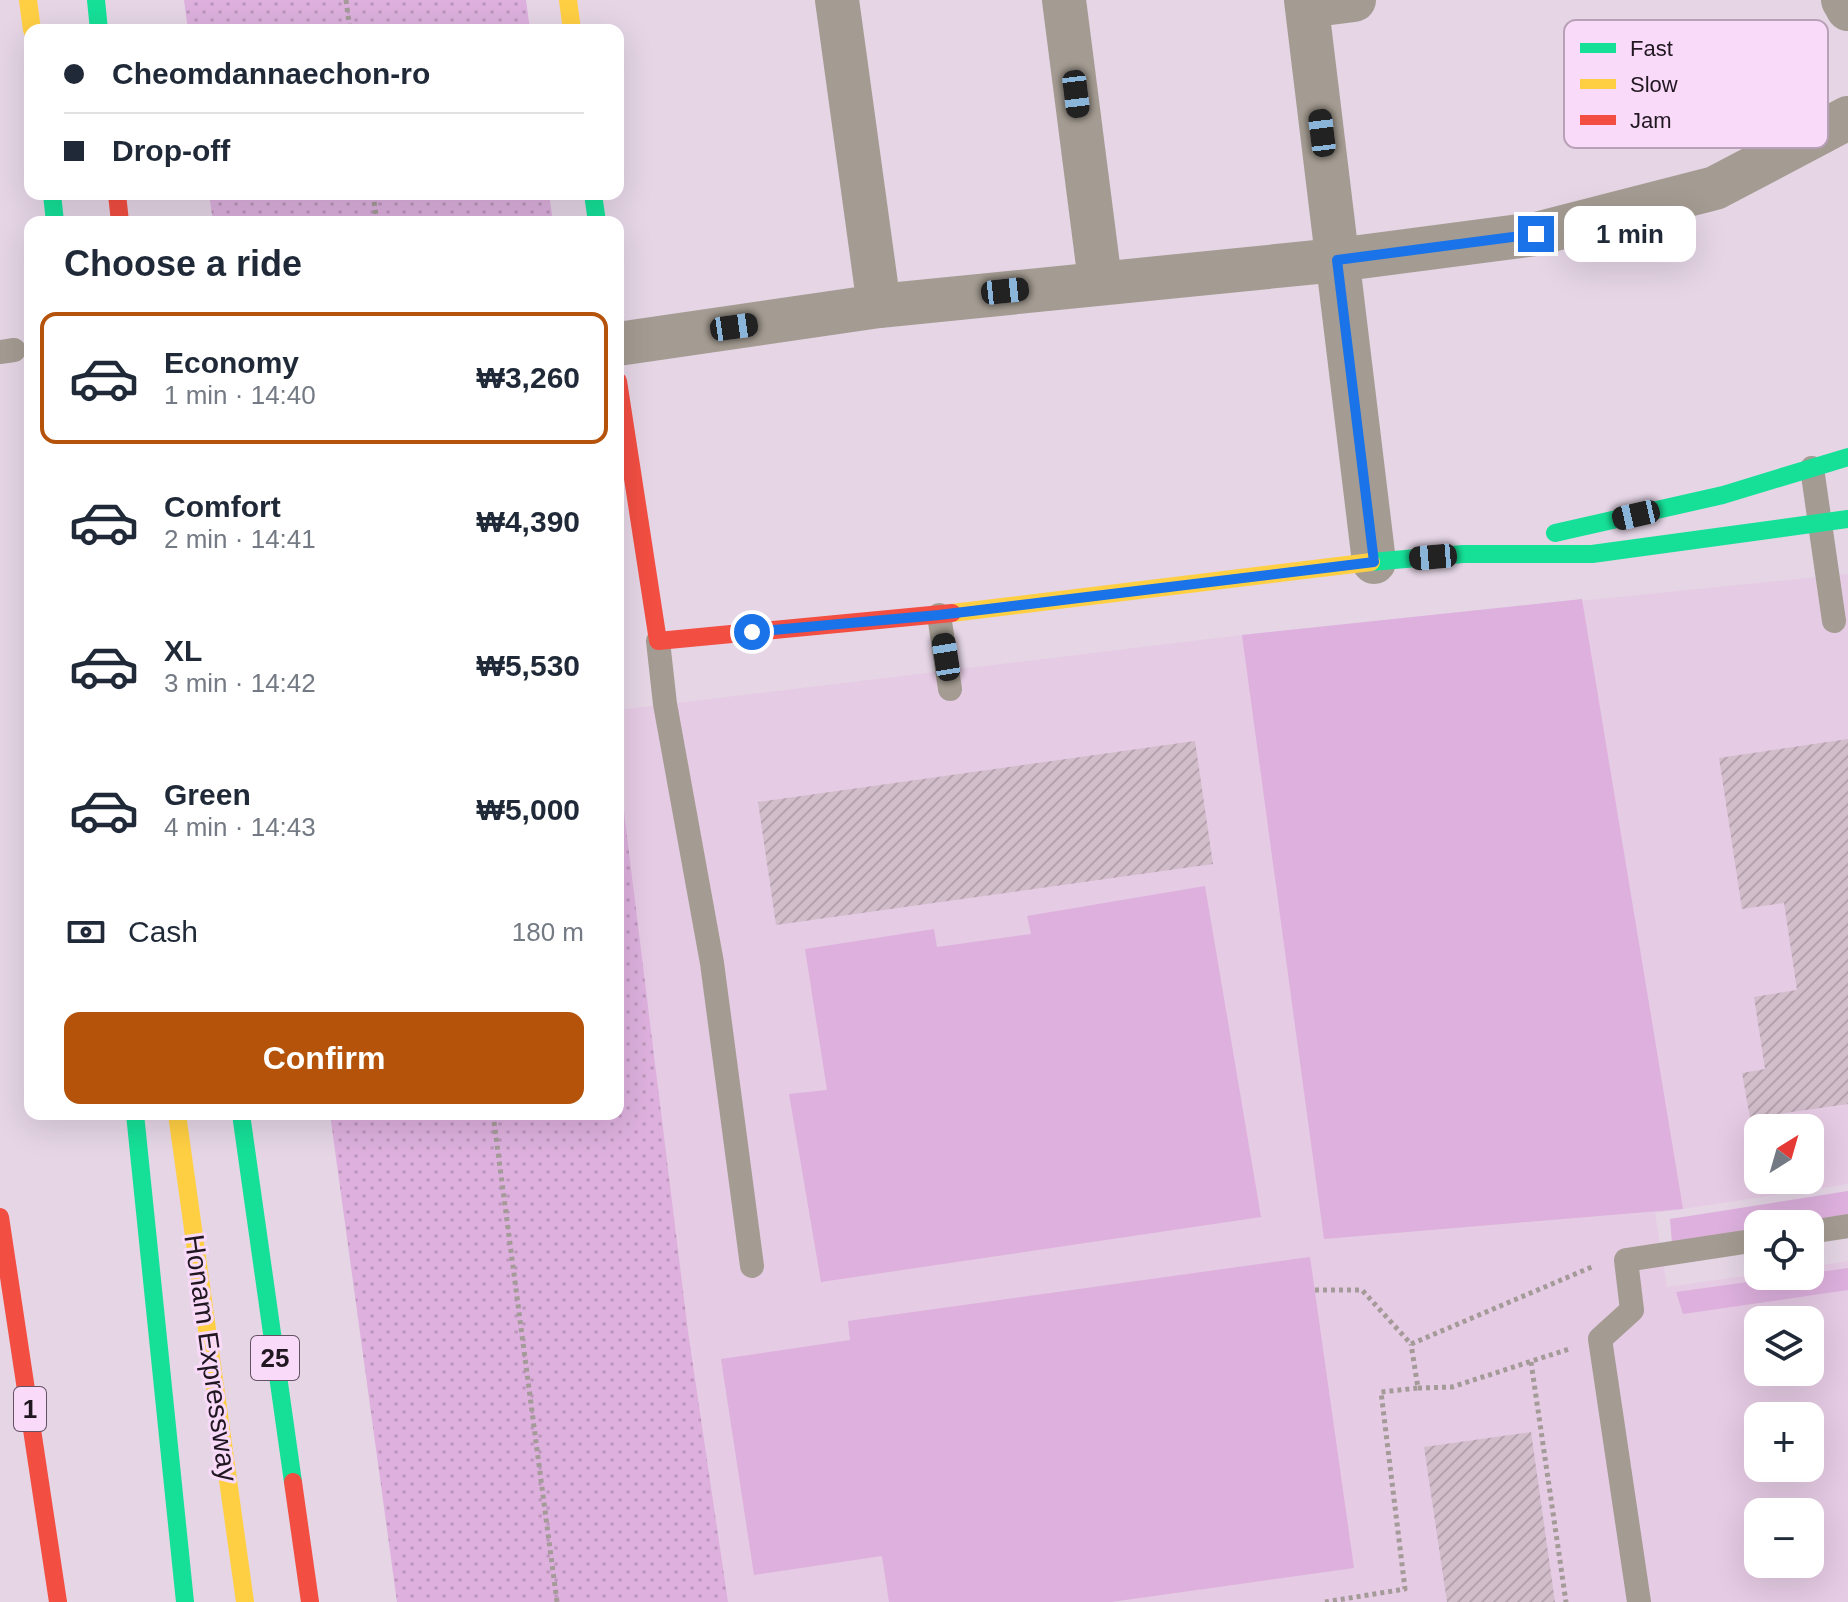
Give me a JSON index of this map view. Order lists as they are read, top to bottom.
{
  "streets": {
    "main road": ["Honam Expressway", "25", "1"]
  },
  "legend": ["Fast", "Slow", "Jam"],
  "north": "top right",
  "page": {
    "banner": ["Cheomdannaechon-ro", "Drop-off"],
    "bubble": "1 min",
    "heading": "Choose a ride",
    "list": [
      {
        "name": "Economy",
        "note": "1 min · 14:40",
        "value": "₩3,260"
      },
      {
        "name": "Comfort",
        "note": "2 min · 14:41",
        "value": "₩4,390"
      },
      {
        "name": "XL",
        "note": "3 min · 14:42",
        "value": "₩5,530"
      },
      {
        "name": "Green",
        "note": "4 min · 14:43",
        "value": "₩5,000"
      }
    ],
    "pay": ["Cash", "180 m"],
    "buttons": "Confirm",
    "map_buttons": ["+", "−"]
  }
}
